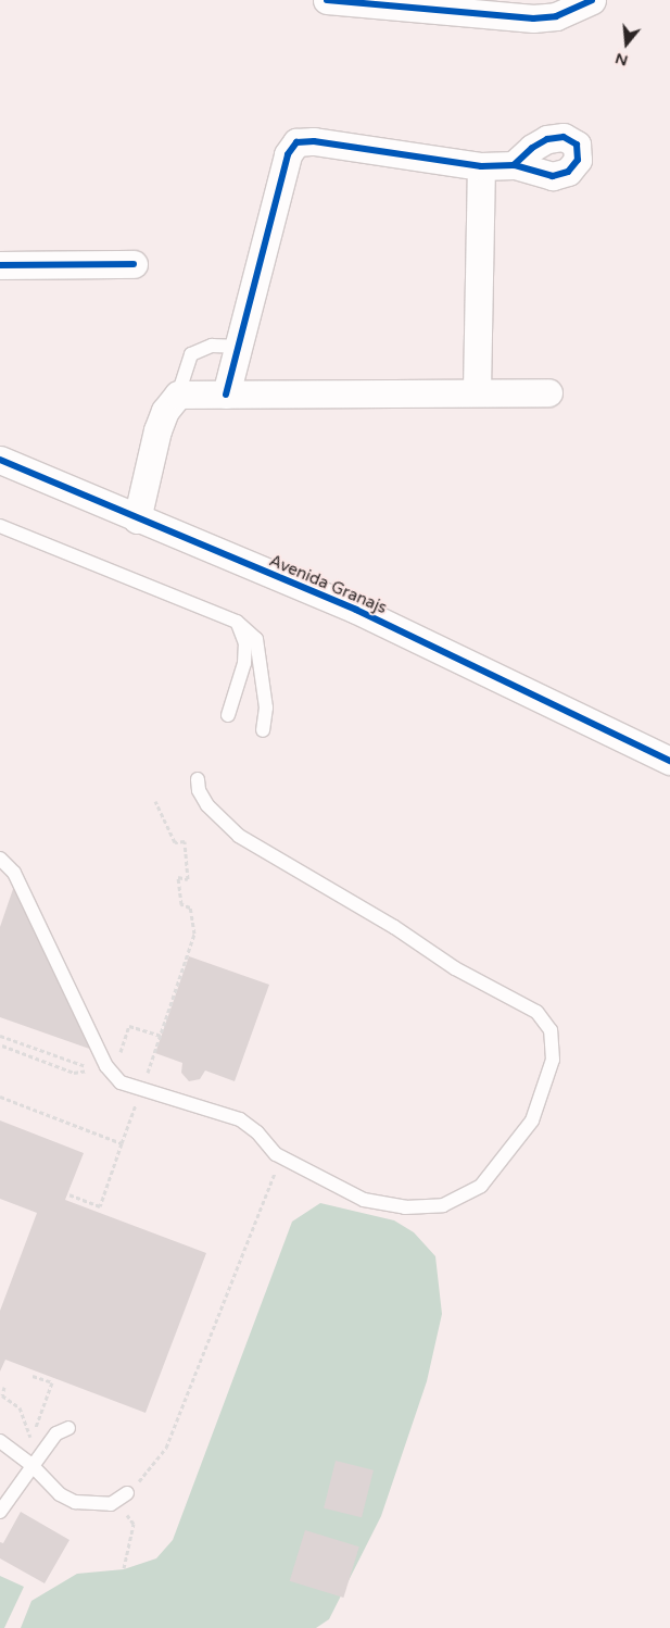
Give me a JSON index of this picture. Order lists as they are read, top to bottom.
{
  "streets": {
    "street": ["Avenida Granajs"]
  },
  "north": "bottom"
}
